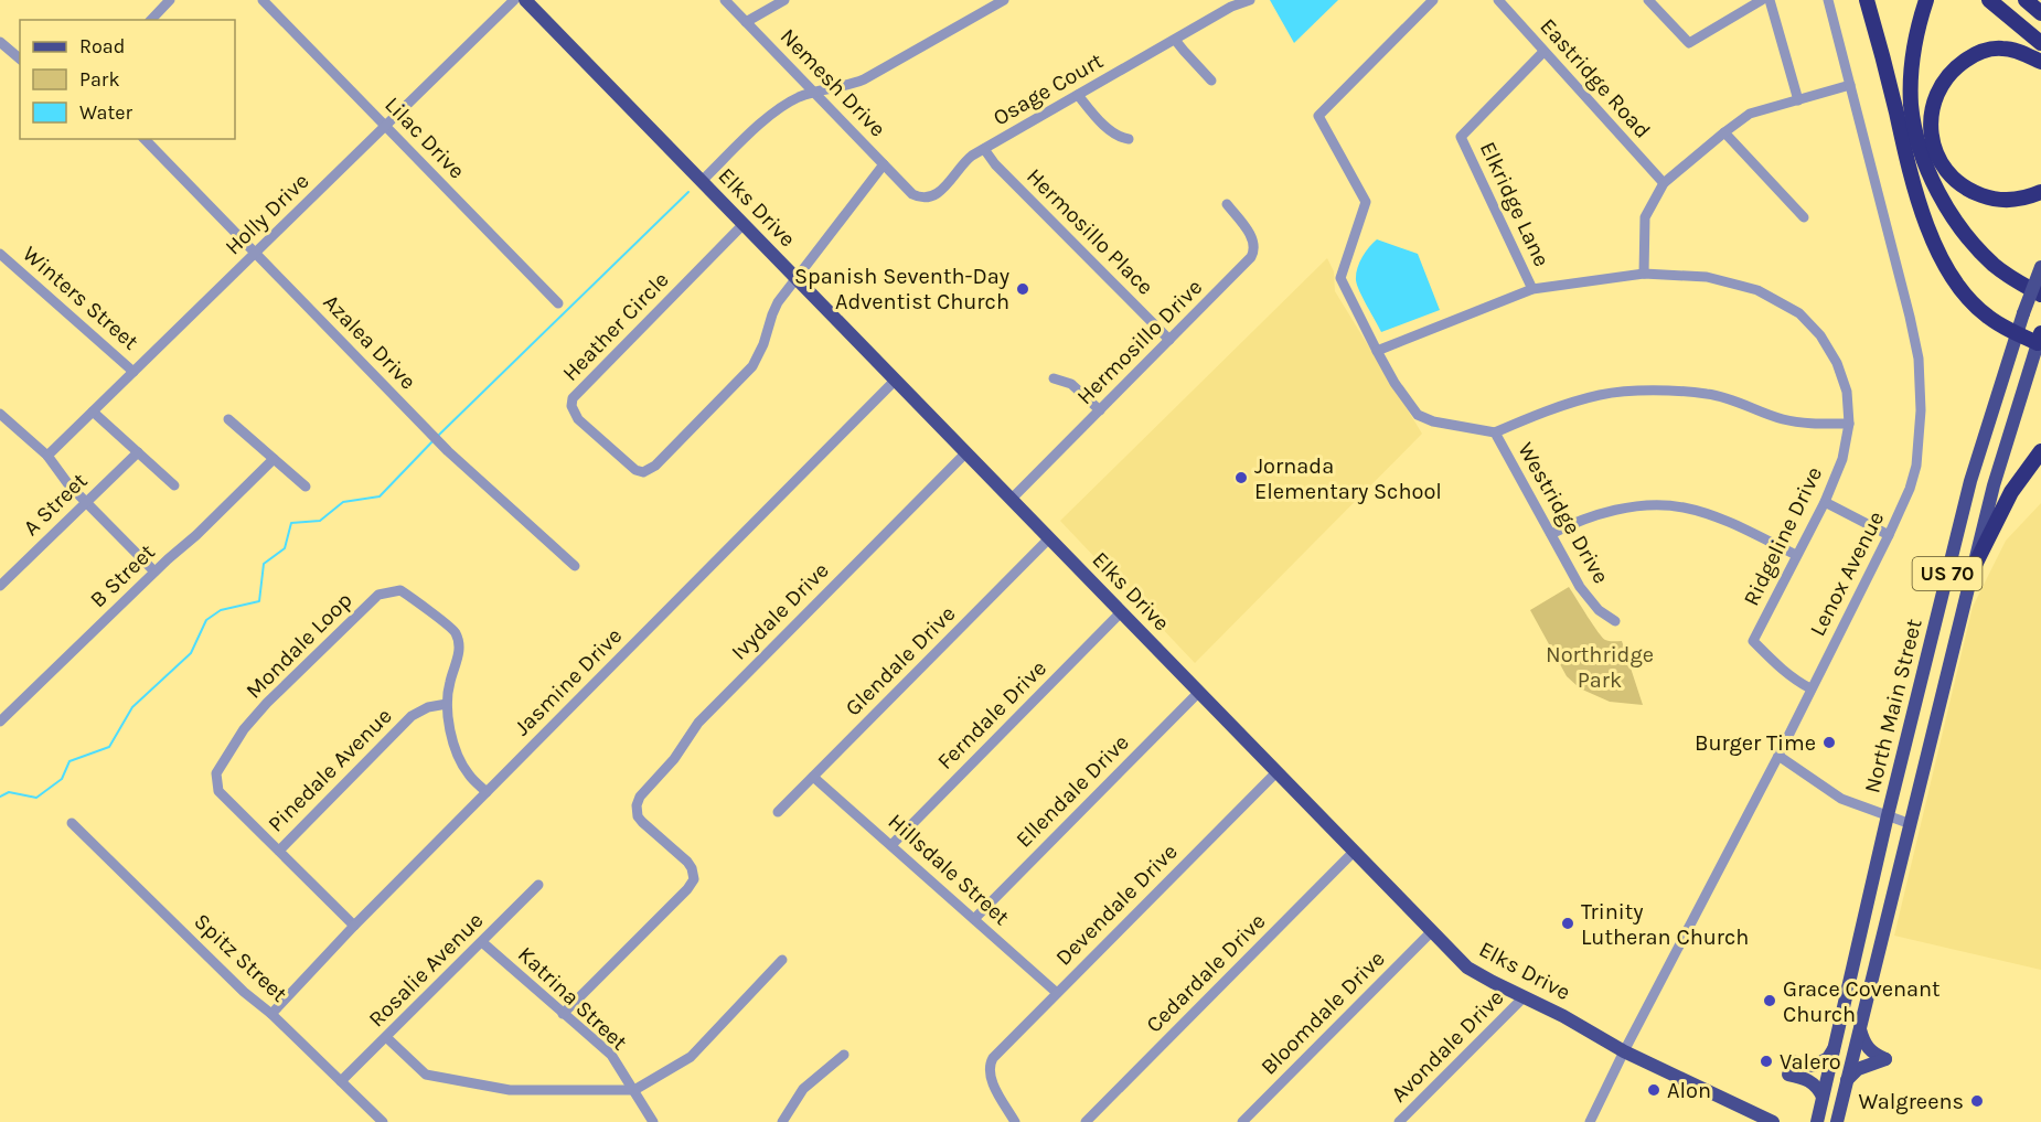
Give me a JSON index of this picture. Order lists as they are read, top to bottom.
{
  "streets": {
    "main road": ["Elks Drive", "US 70", "North Main Street"],
    "street": [
      "Eastridge Road",
      "Nemesh Drive",
      "Osage Court",
      "Lilac Drive",
      "Elkridge Lane",
      "Holly Drive",
      "Hermosillo Place",
      "Winters Street",
      "Heather Circle",
      "Azalea Drive",
      "Hermosillo Drive",
      "A Street",
      "Westridge Drive",
      "Ridgeline Drive",
      "Lenox Avenue",
      "B Street",
      "Ivydale Drive",
      "Mondale Loop",
      "Glendale Drive",
      "Jasmine Drive",
      "Ferndale Drive",
      "Pinedale Avenue",
      "Ellendale Drive",
      "Hillsdale Street",
      "Devendale Drive",
      "Spitz Street",
      "Rosalie Avenue",
      "Cedardale Drive",
      "Katrina Street",
      "Bloomdale Drive",
      "Avondale Drive"
    ]
  },
  "crossings": [
    ["Eastridge Road", "Elkridge Lane"],
    ["Nemesh Drive", "Osage Court"],
    ["Osage Court", "Hermosillo Place"],
    ["Lilac Drive", "Holly Drive"],
    ["Elkridge Lane", "Ridgeline Drive"],
    ["Elks Drive", "Heather Circle"],
    ["Elks Drive", "Hermosillo Drive"],
    ["Elks Drive", "Lenox Avenue"],
    ["Elks Drive", "Ivydale Drive"],
    ["Elks Drive", "Glendale Drive"],
    ["Elks Drive", "Jasmine Drive"],
    ["Elks Drive", "Ferndale Drive"],
    ["Elks Drive", "Ellendale Drive"],
    ["Elks Drive", "Devendale Drive"],
    ["Elks Drive", "Cedardale Drive"],
    ["Elks Drive", "Bloomdale Drive"],
    ["Elks Drive", "Avondale Drive"],
    ["Holly Drive", "Winters Street"],
    ["Holly Drive", "Azalea Drive"],
    ["Hermosillo Place", "Hermosillo Drive"],
    ["Westridge Drive", "Ridgeline Drive"],
    ["Ridgeline Drive", "Lenox Avenue"],
    ["Ivydale Drive", "Katrina Street"],
    ["Mondale Loop", "Jasmine Drive"],
    ["Mondale Loop", "Pinedale Avenue"],
    ["Glendale Drive", "Hillsdale Street"],
    ["Jasmine Drive", "Spitz Street"],
    ["Ferndale Drive", "Hillsdale Street"],
    ["Ellendale Drive", "Hillsdale Street"],
    ["Hillsdale Street", "Devendale Drive"],
    ["Spitz Street", "Rosalie Avenue"],
    ["Rosalie Avenue", "Katrina Street"]
  ],
  "parks": ["Northridge Park"],
  "places": [
    "Spanish Seventh-Day Adventist Church",
    "Jornada Elementary School",
    "Burger Time",
    "Trinity Lutheran Church",
    "Grace Covenant Church",
    "Valero",
    "Alon",
    "Walgreens"
  ],
  "legend": ["Road", "Park", "Water"]
}
